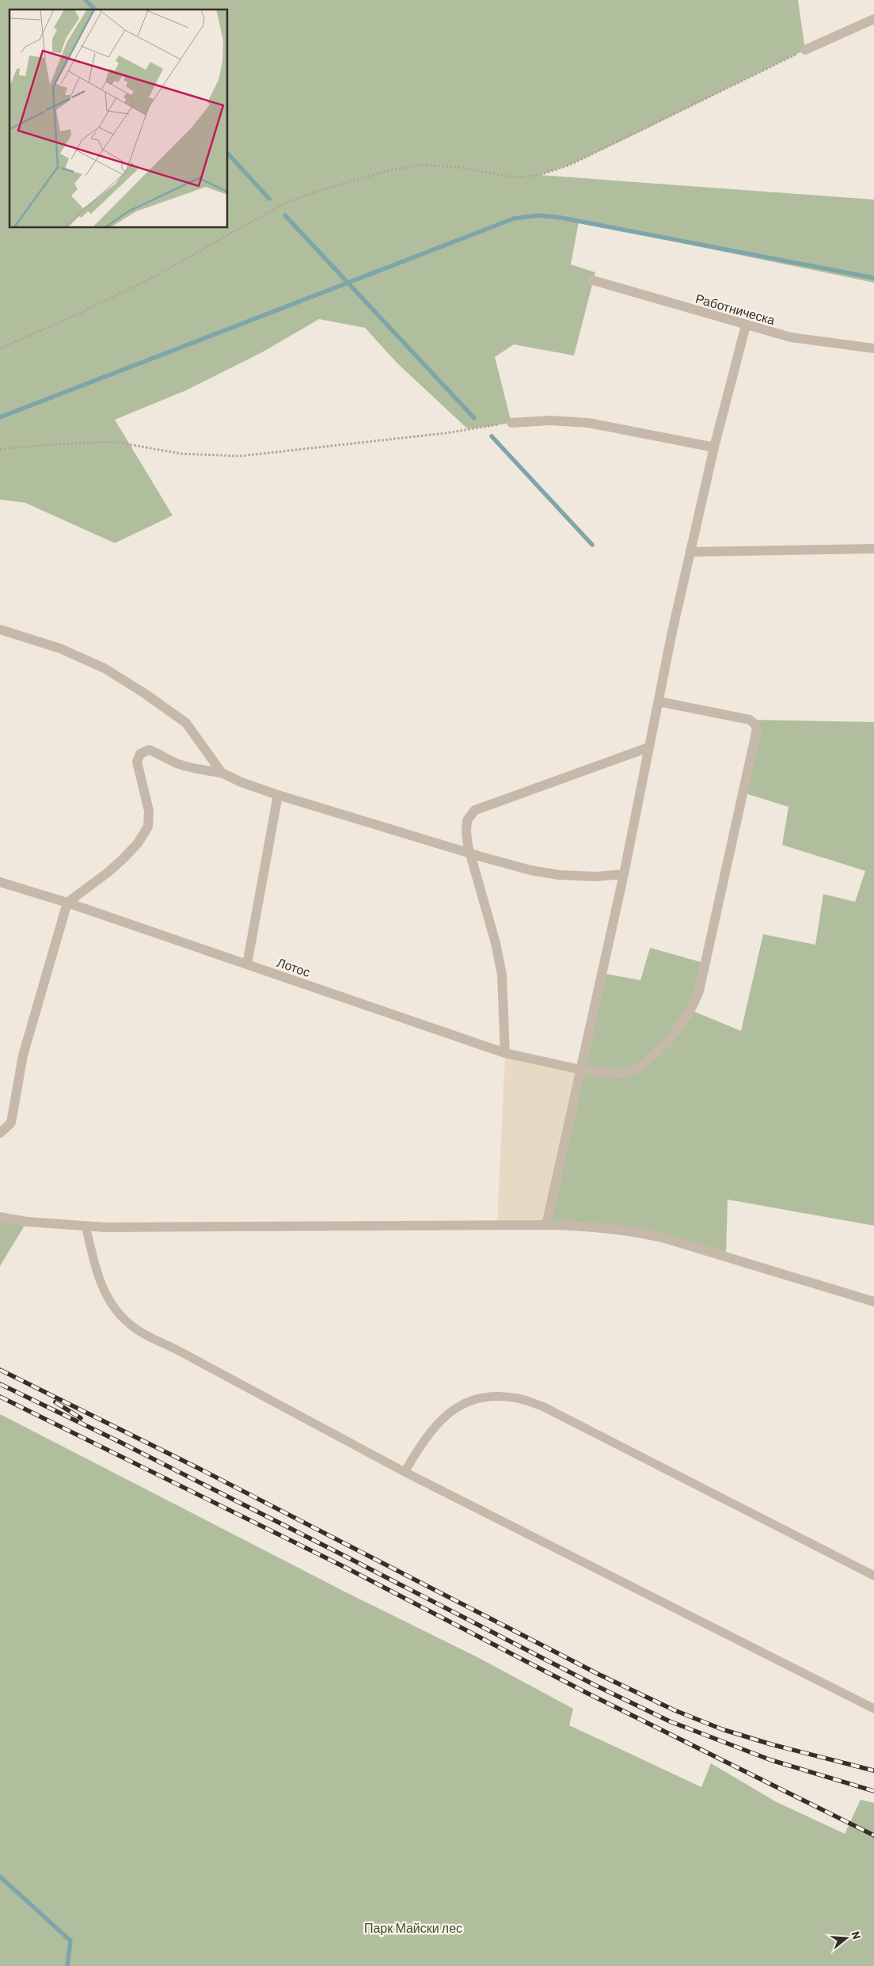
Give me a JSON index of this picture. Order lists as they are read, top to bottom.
{
  "streets": {
    "street": ["Работническа", "Лотос"]
  },
  "parks": ["Парк Майски лес"],
  "north": "right"
}
